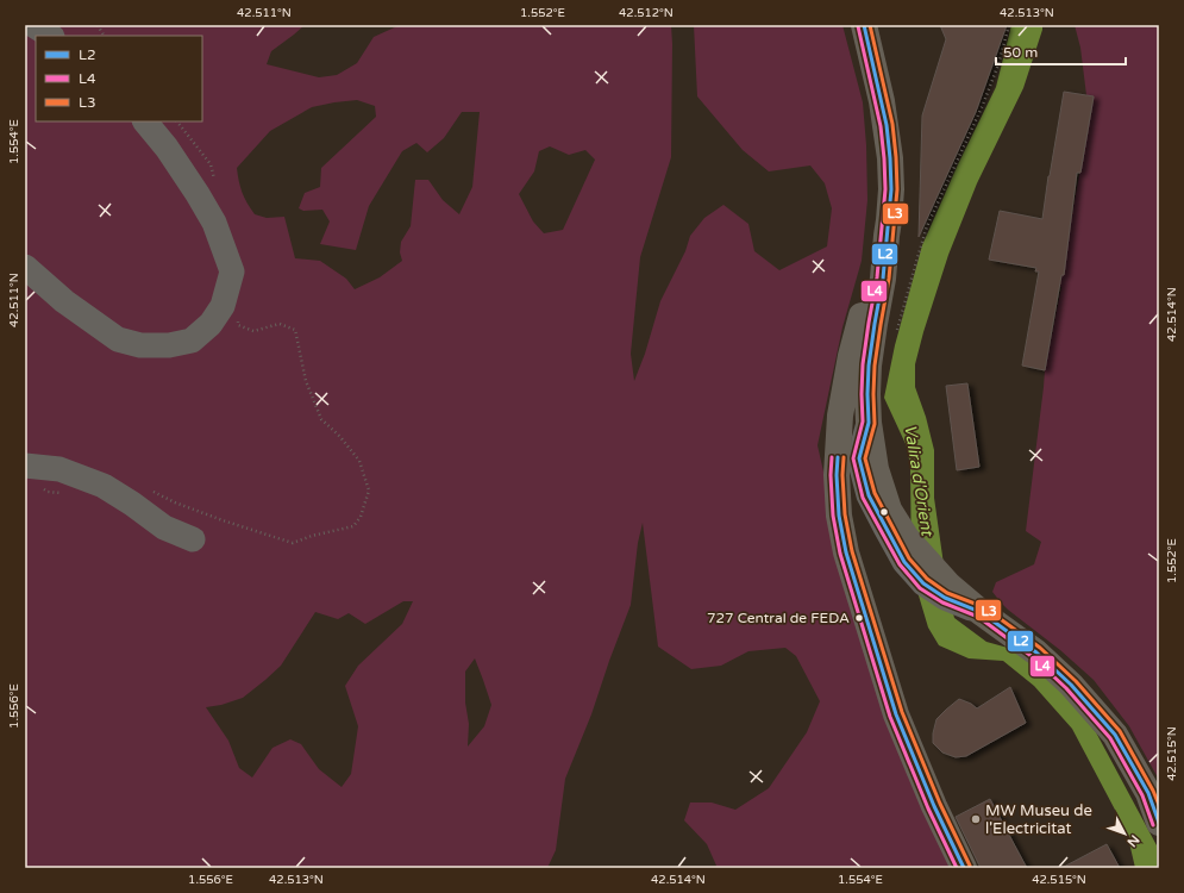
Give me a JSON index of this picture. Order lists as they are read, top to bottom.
{
  "water": ["Valira d'Orient"],
  "places": ["727 Central de FEDA", "MW Museu de l'Electricitat"],
  "lines": ["transit line L2", "transit line L3", "transit line L4"],
  "legend": ["L2", "L4", "L3"],
  "scale_bar": "50 m",
  "north": "bottom right",
  "coordinates": [
    "42.511°N",
    "1.552°E",
    "42.512°N",
    "42.513°N",
    "1.554°E",
    "42.514°N",
    "1.556°E",
    "42.515°N"
  ]
}
